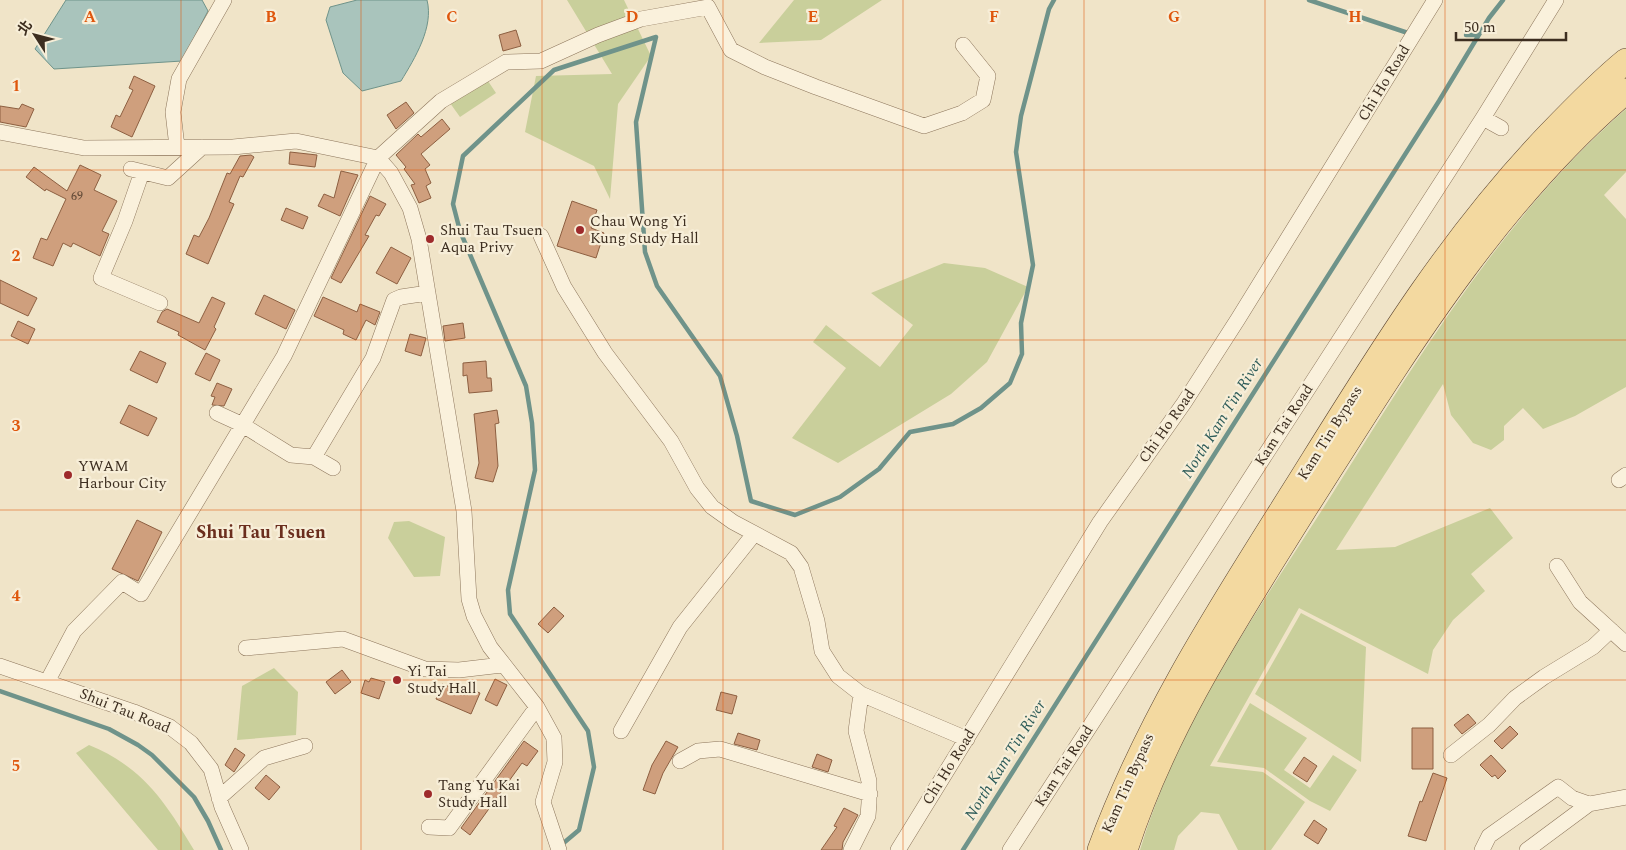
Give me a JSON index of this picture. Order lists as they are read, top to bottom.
{
  "streets": {
    "main road": ["Kam Tin Bypass"],
    "street": ["Chi Ho Road", "Kam Tai Road", "Shui Tau Road"]
  },
  "districts": ["Shui Tau Tsuen"],
  "water": ["North Kam Tin River"],
  "places": [
    "Chau Wong Yi Kung Study Hall",
    "Shui Tau Tsuen Aqua Privy",
    "YWAM Harbour City",
    "Yi Tai Study Hall",
    "Tang Yu Kai Study Hall"
  ],
  "house_numbers": ["69"],
  "scale_bar": "50 m",
  "north": "top left",
  "grid": {
    "columns": [
      "A",
      "B",
      "C",
      "D",
      "E",
      "F",
      "G",
      "H"
    ],
    "rows": [
      "1",
      "2",
      "3",
      "4",
      "5"
    ]
  }
}
